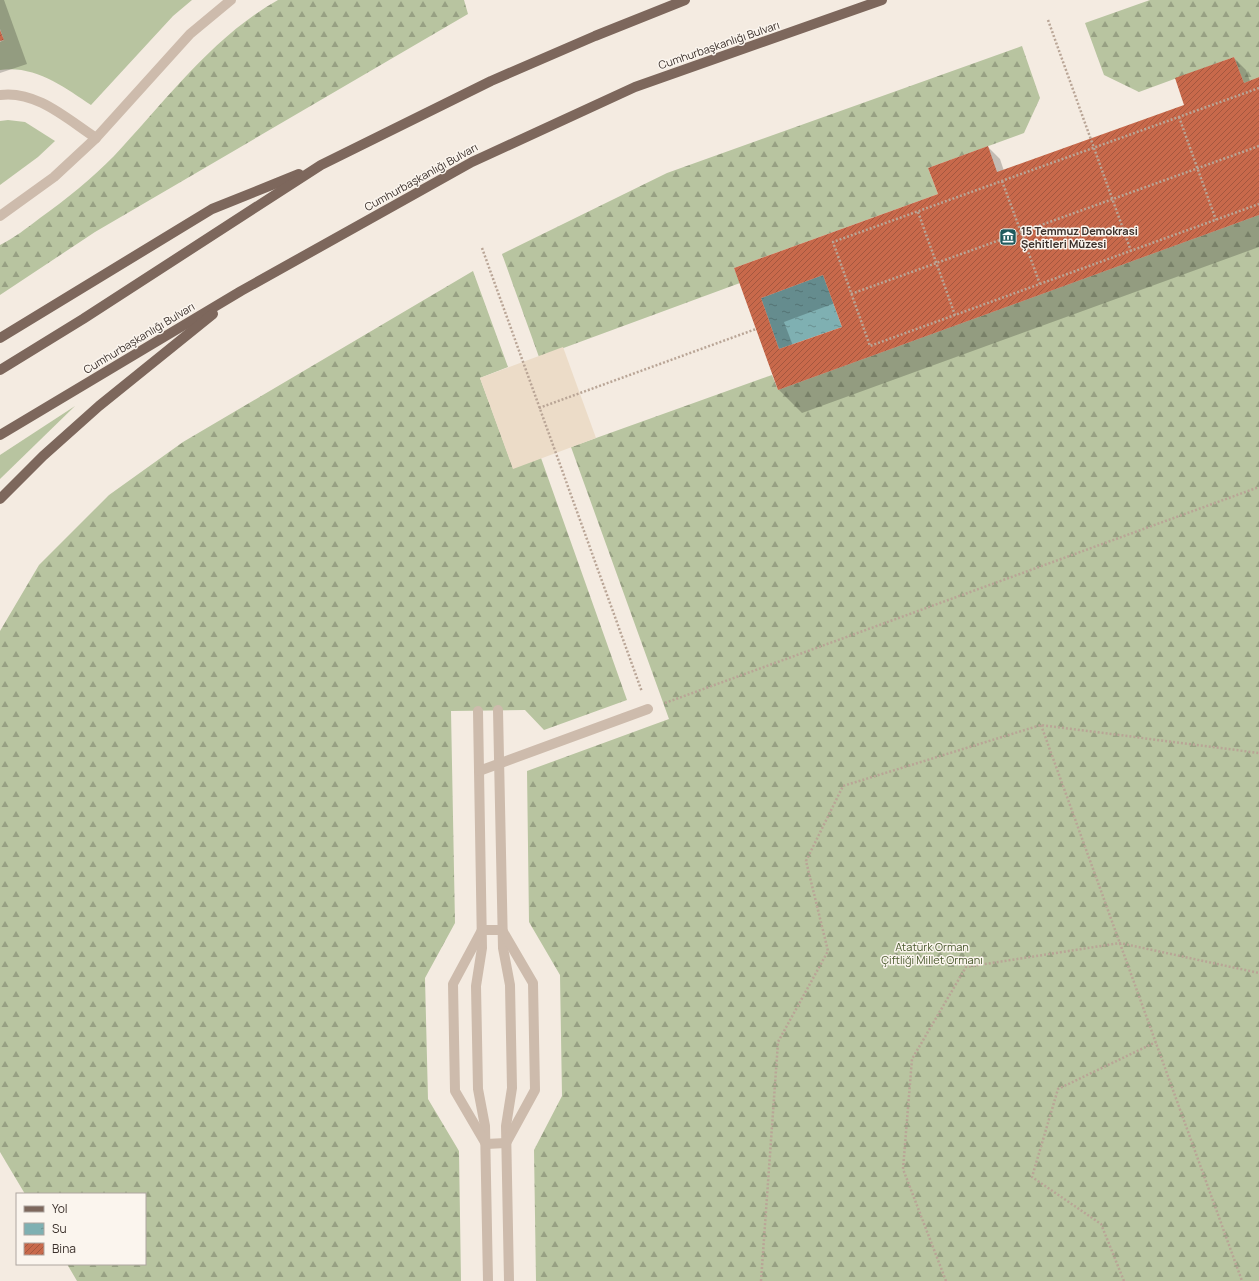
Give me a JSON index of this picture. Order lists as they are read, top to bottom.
{
  "streets": {
    "main road": ["Cumhurbaşkanlığı Bulvarı"]
  },
  "parks": ["Atatürk Orman Çiftliği Millet Ormanı"],
  "places": {
    "museum": ["15 Temmuz Demokrasi Şehitleri Müzesi"]
  },
  "legend": ["Yol", "Su", "Bina"]
}
